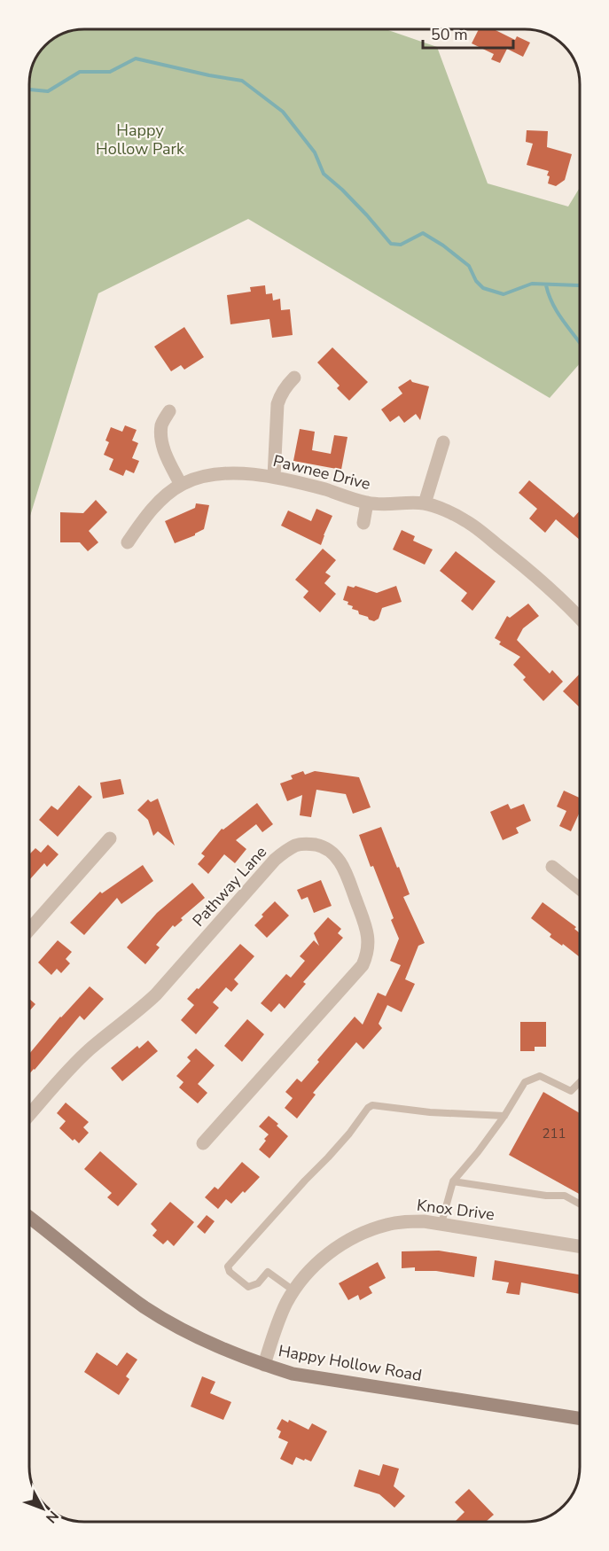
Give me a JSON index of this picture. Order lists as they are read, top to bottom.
{
  "streets": {
    "main road": ["Happy Hollow Road"],
    "street": ["Pawnee Drive", "Pathway Lane", "Knox Drive"]
  },
  "crossings": [
    ["Knox Drive", "Happy Hollow Road"]
  ],
  "parks": ["Happy Hollow Park"],
  "house_numbers": ["211"],
  "scale_bar": "50 m",
  "north": "bottom right"
}
